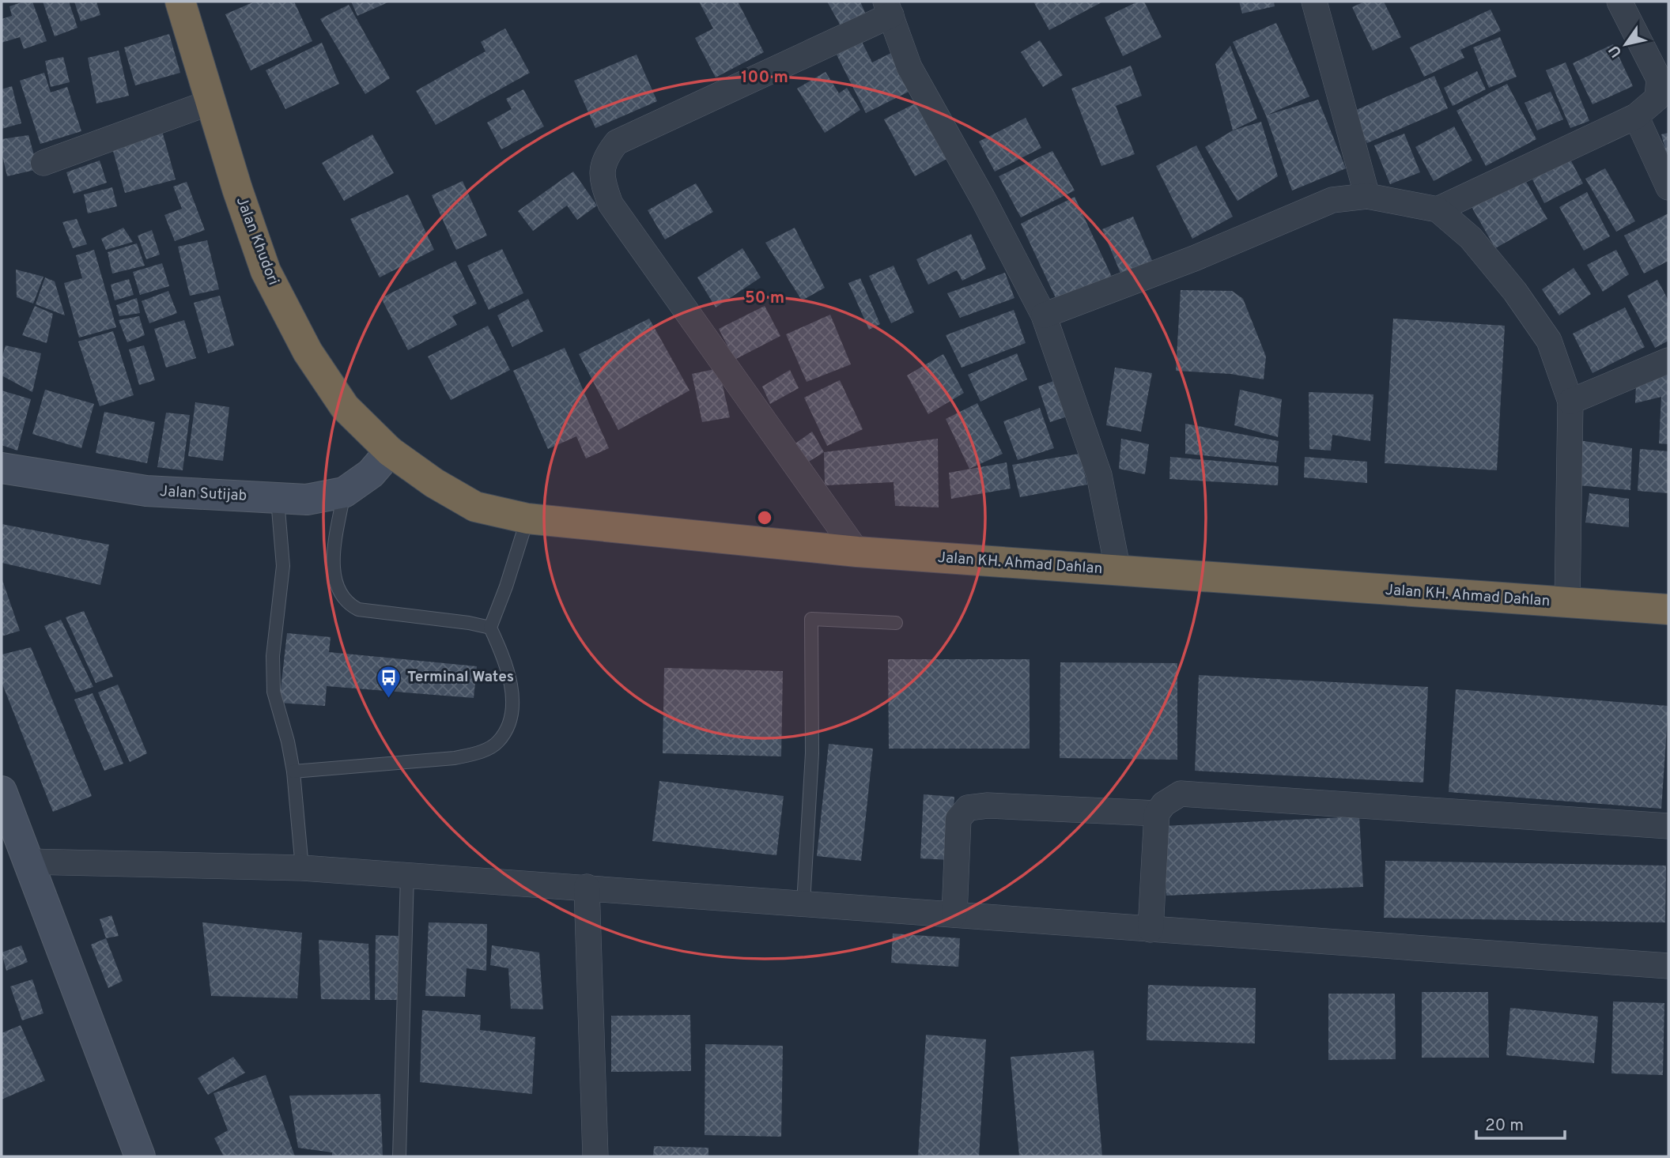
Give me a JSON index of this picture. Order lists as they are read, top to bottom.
{
  "streets": {
    "highway": ["Jalan Khudori", "Jalan KH. Ahmad Dahlan"],
    "main road": ["Jalan Sutijab"]
  },
  "crossings": [
    ["Jalan Khudori", "Jalan Sutijab"],
    ["Jalan Khudori", "Jalan KH. Ahmad Dahlan"],
    ["Jalan Sutijab", "Jalan KH. Ahmad Dahlan"]
  ],
  "places": {
    "bus stop": ["Terminal Wates"]
  },
  "scale_bar": "20 m",
  "north": "bottom left",
  "rings": ["100 m", "50 m"]
}
